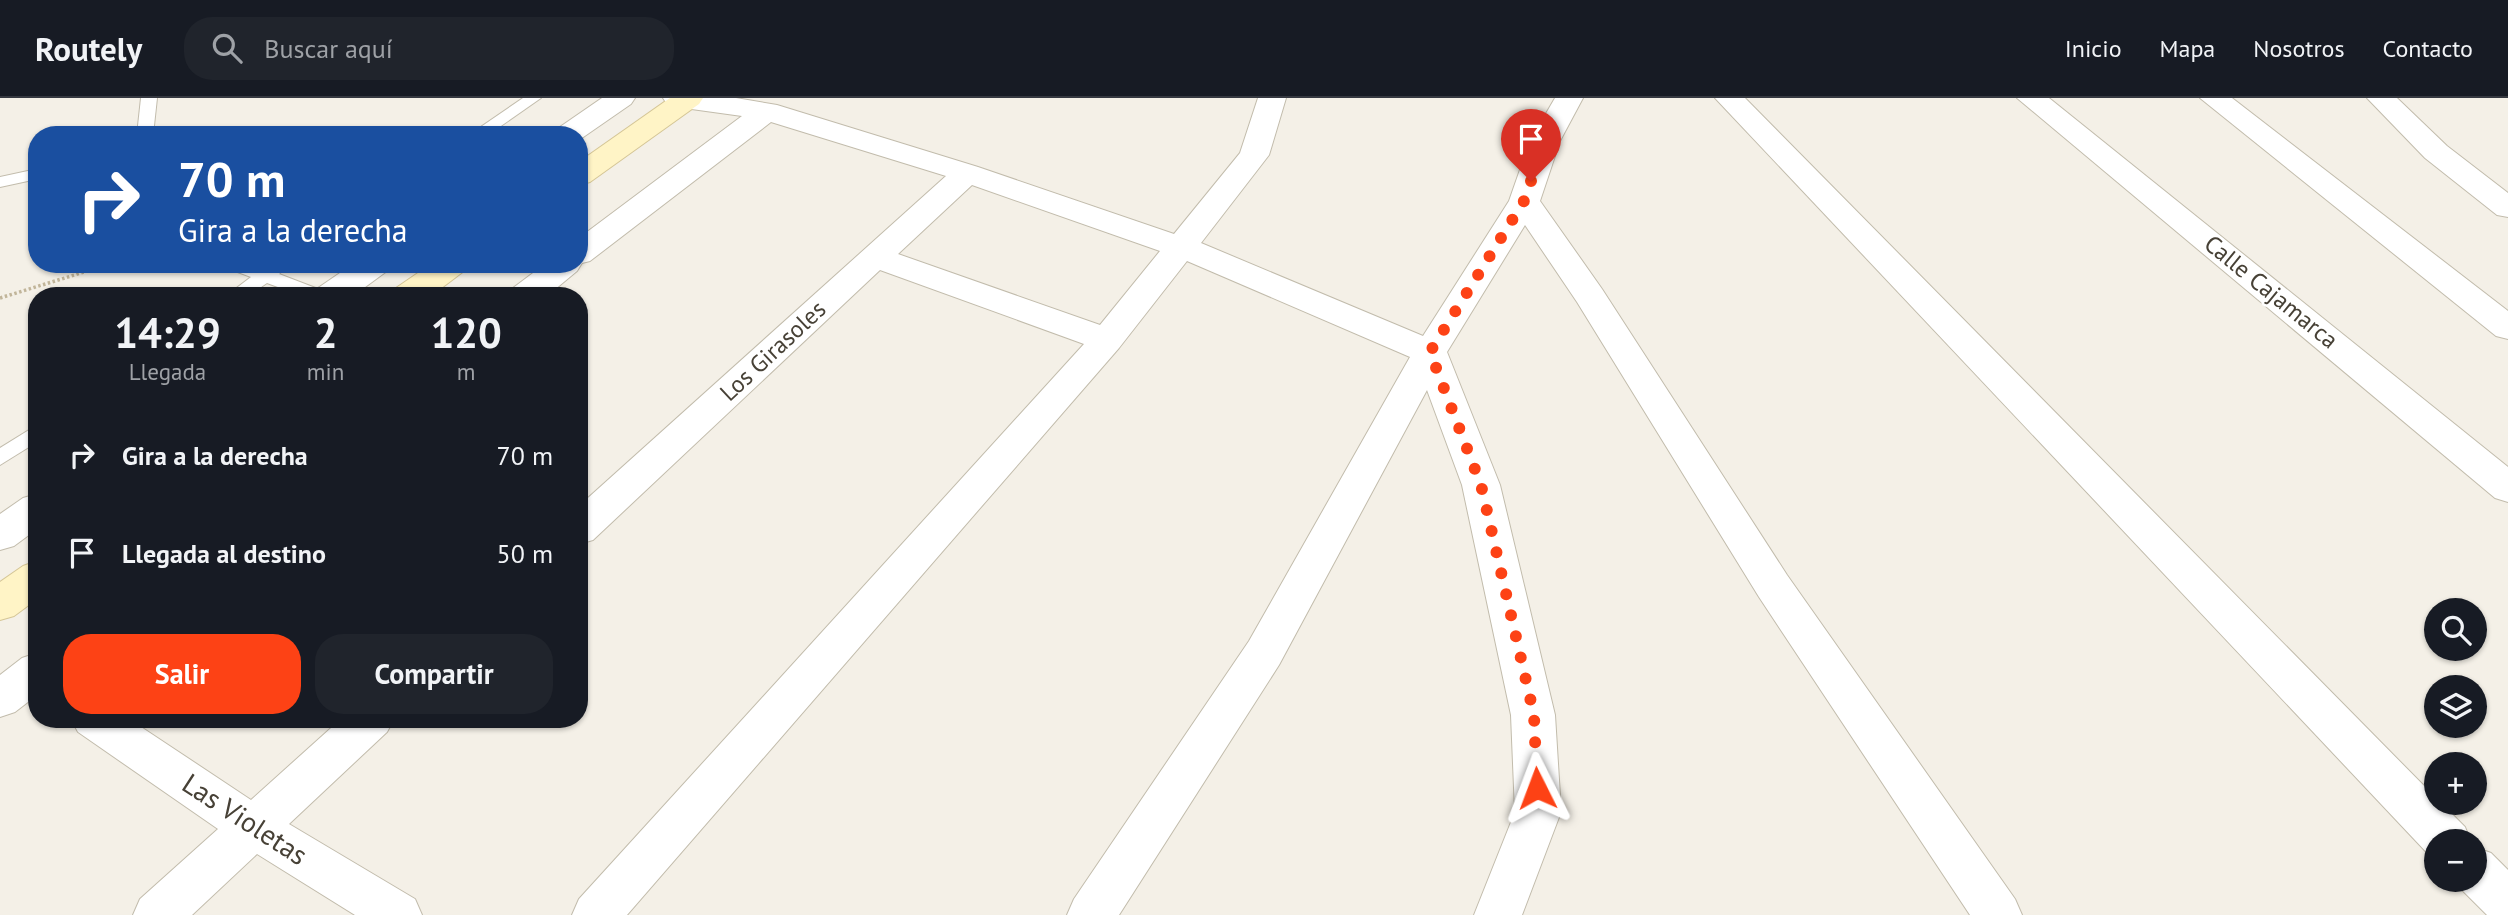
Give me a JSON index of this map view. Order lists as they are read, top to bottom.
{
  "streets": {
    "street": ["Calle Cajamarca", "Los Girasoles", "Las Violetas"]
  },
  "page": {
    "header": "Routely",
    "search": "Buscar aquí",
    "nav": [
      "Inicio",
      "Mapa",
      "Nosotros",
      "Contacto"
    ],
    "turn": ["70 m", "Gira a la derecha"],
    "eta": [
      "14:29",
      "Llegada",
      "2",
      "min",
      "120",
      "m"
    ],
    "list": [
      {
        "name": "Gira a la derecha",
        "value": "70 m"
      },
      {
        "name": "Llegada al destino",
        "value": "50 m"
      }
    ],
    "map_buttons": ["+", "−"],
    "buttons": ["Salir", "Compartir"]
  }
}
